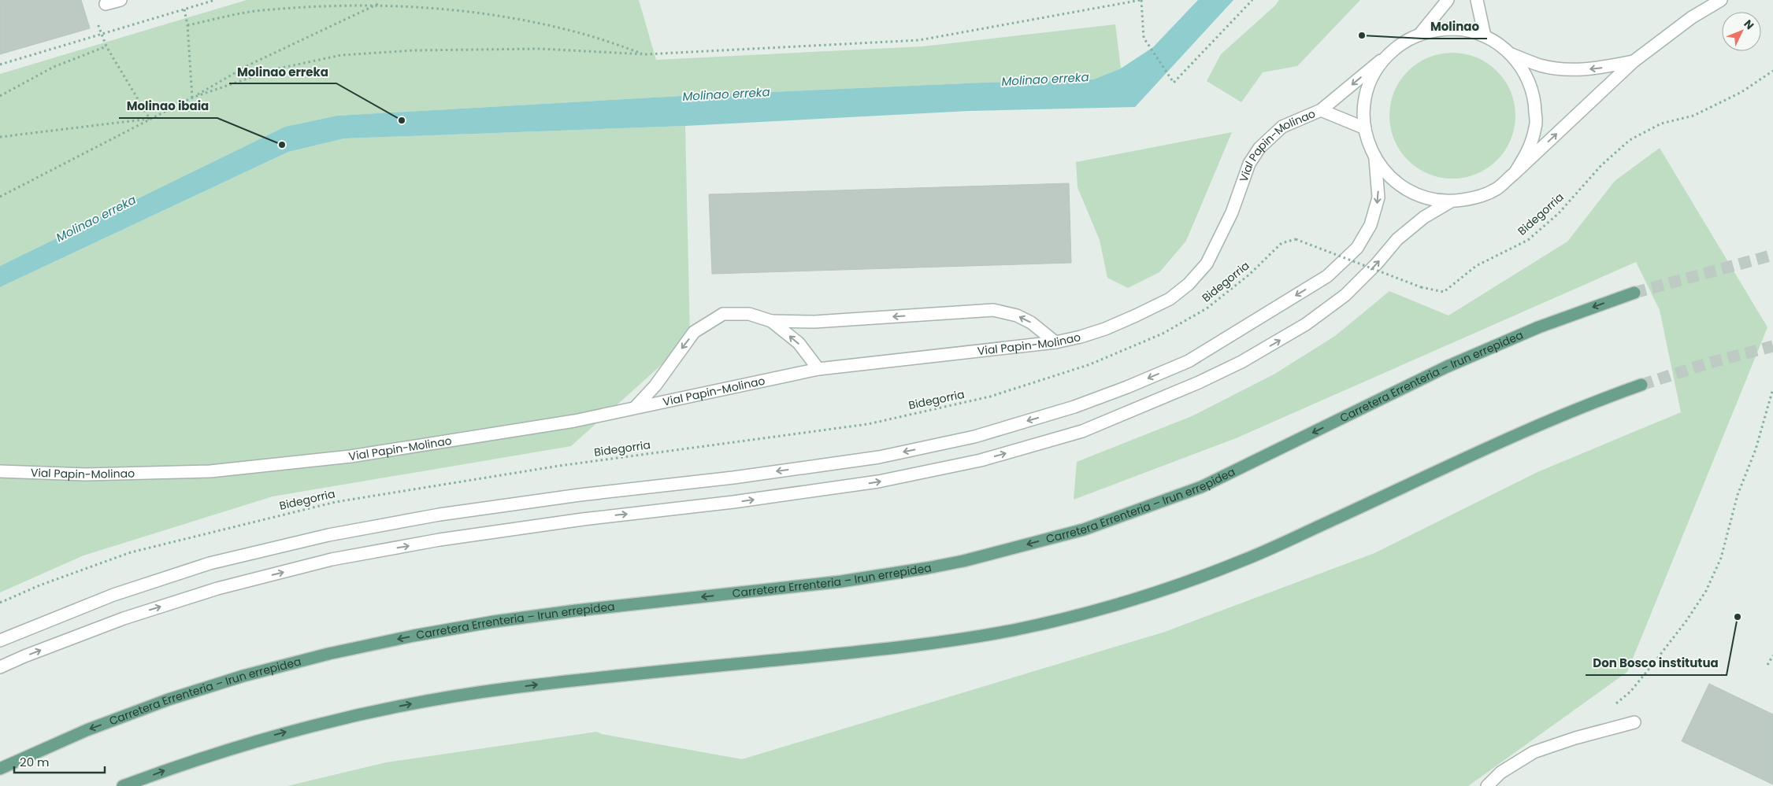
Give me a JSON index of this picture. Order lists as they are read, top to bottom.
{
  "streets": {
    "main road": ["Carretera Errenteria – Irun errepidea"],
    "street": ["Vial Papin-Molinao"],
    "path": ["Bidegorria"]
  },
  "water": ["Molinao erreka"],
  "places": [
    "Molinao",
    "Molinao erreka",
    "Molinao ibaia",
    "Don Bosco institutua"
  ],
  "scale_bar": "20 m",
  "north": "top right"
}
